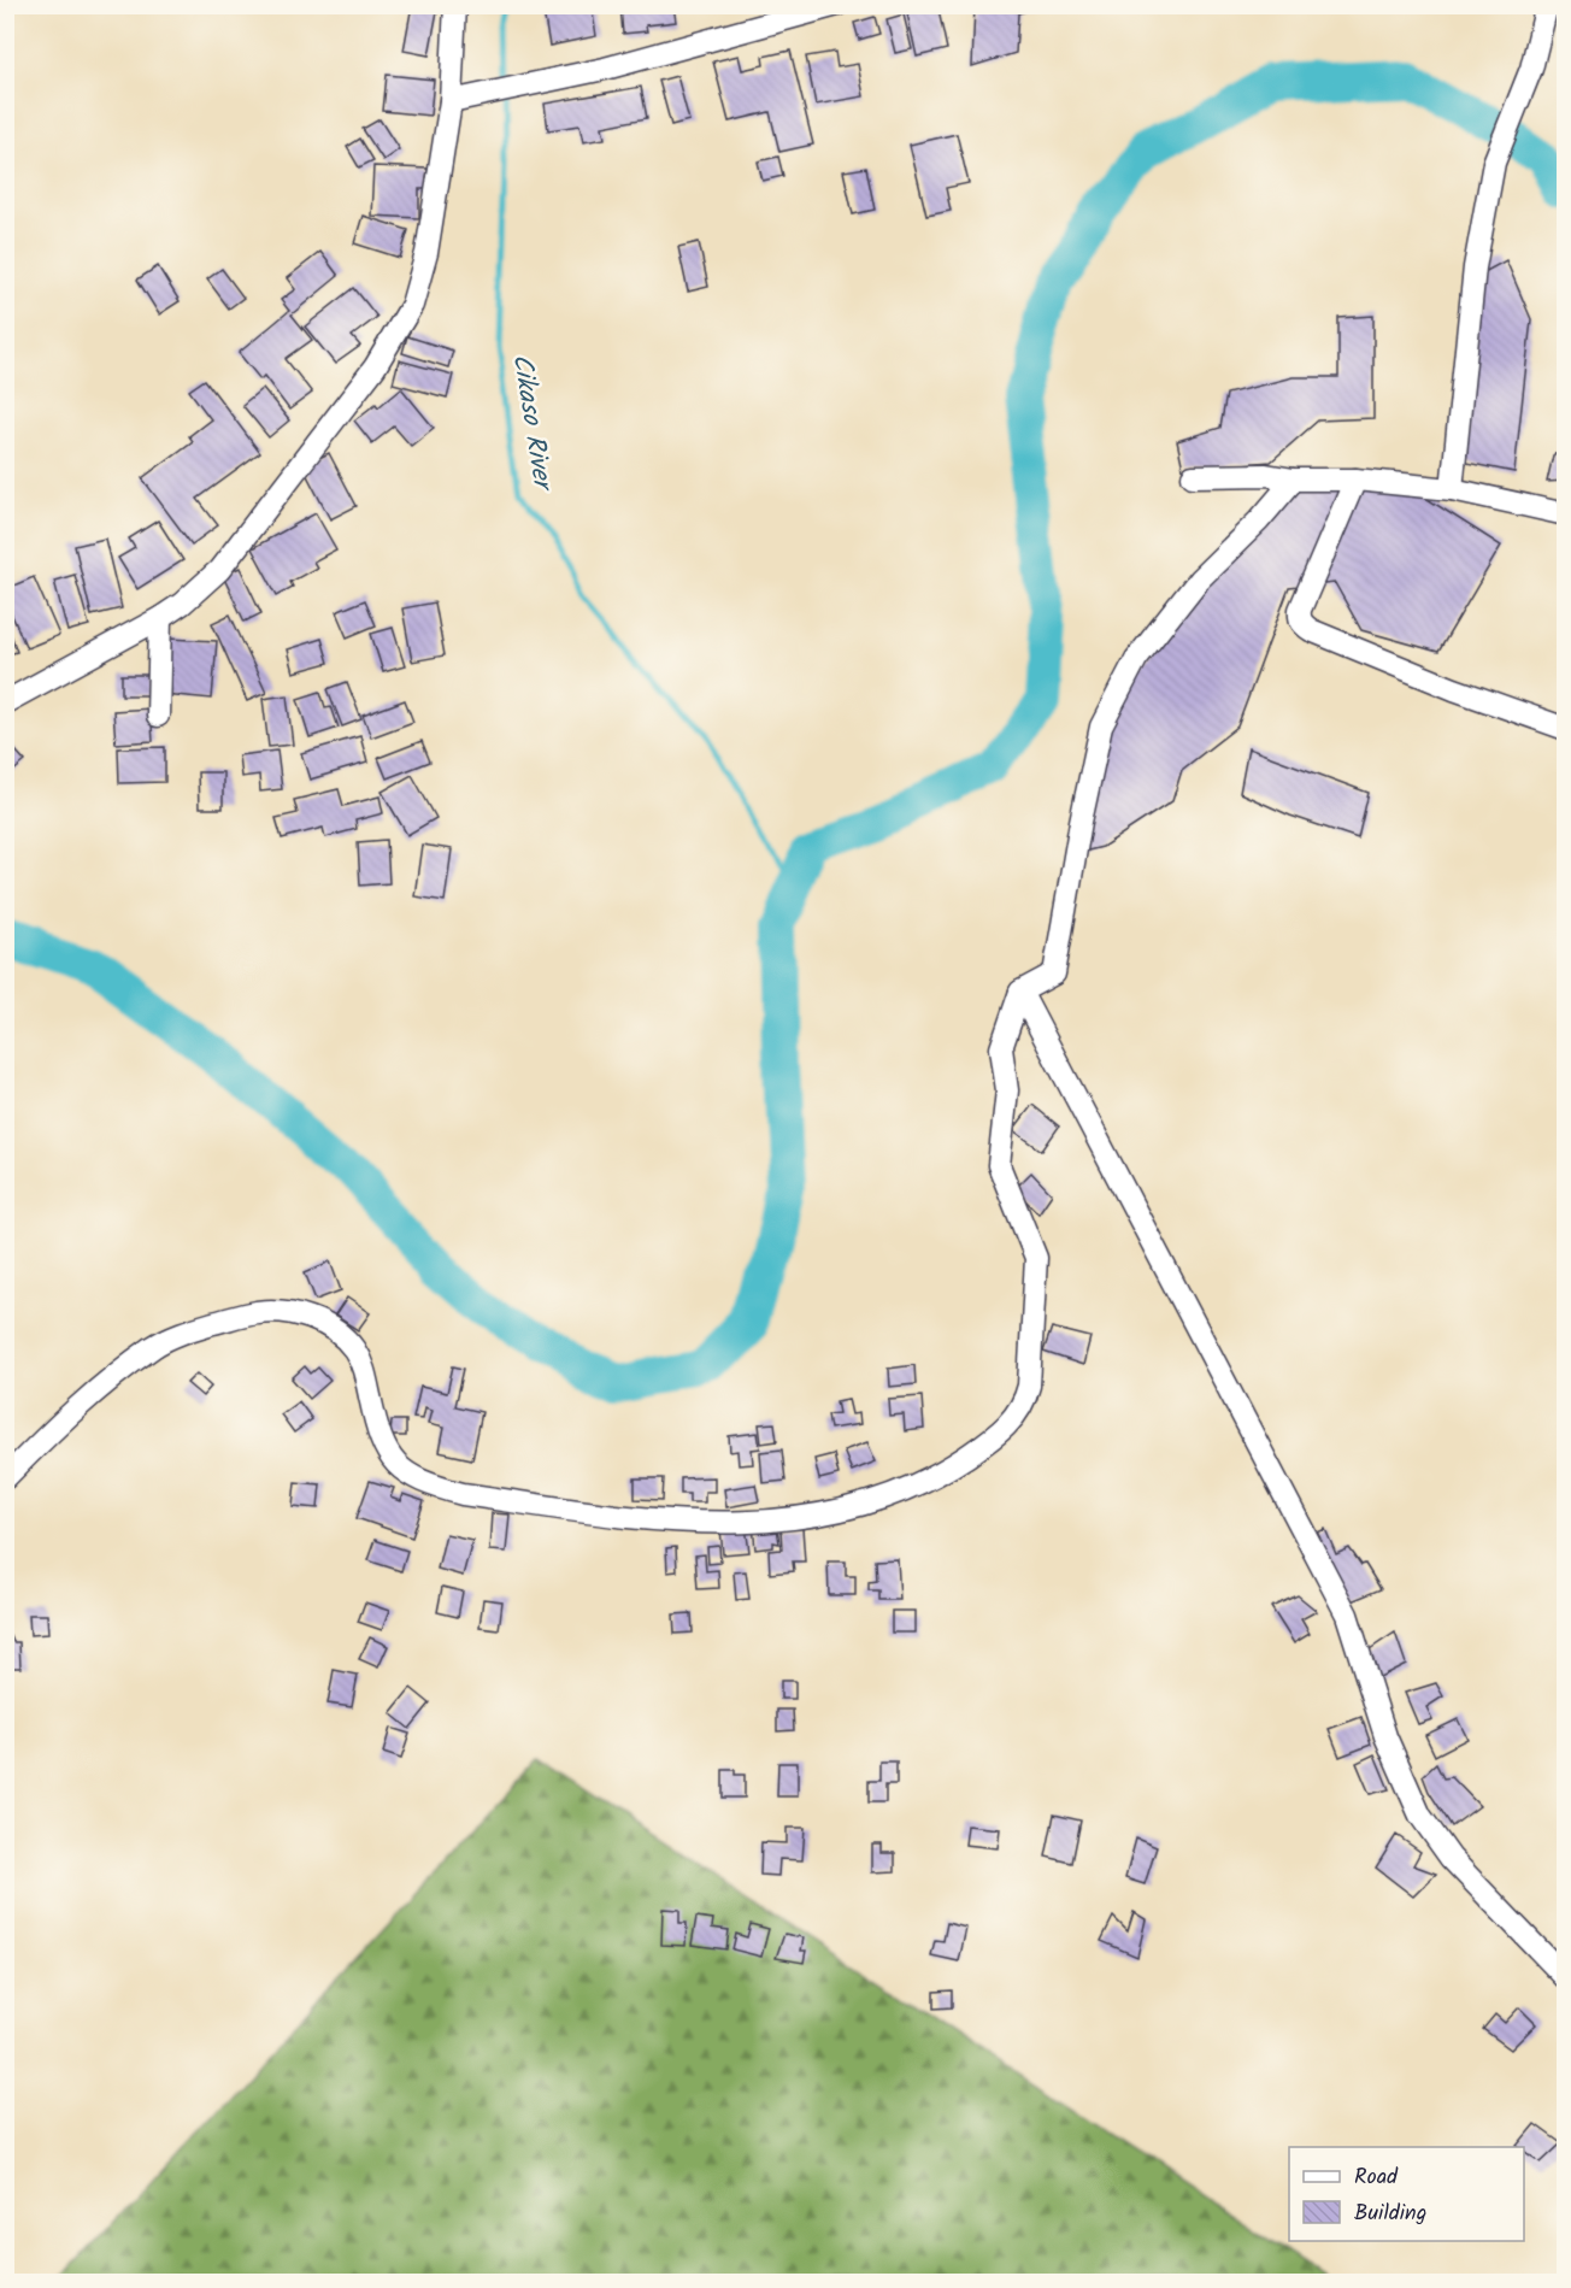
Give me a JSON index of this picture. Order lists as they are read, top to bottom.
{
  "water": ["Cikaso River"],
  "legend": ["Road", "Building"]
}
